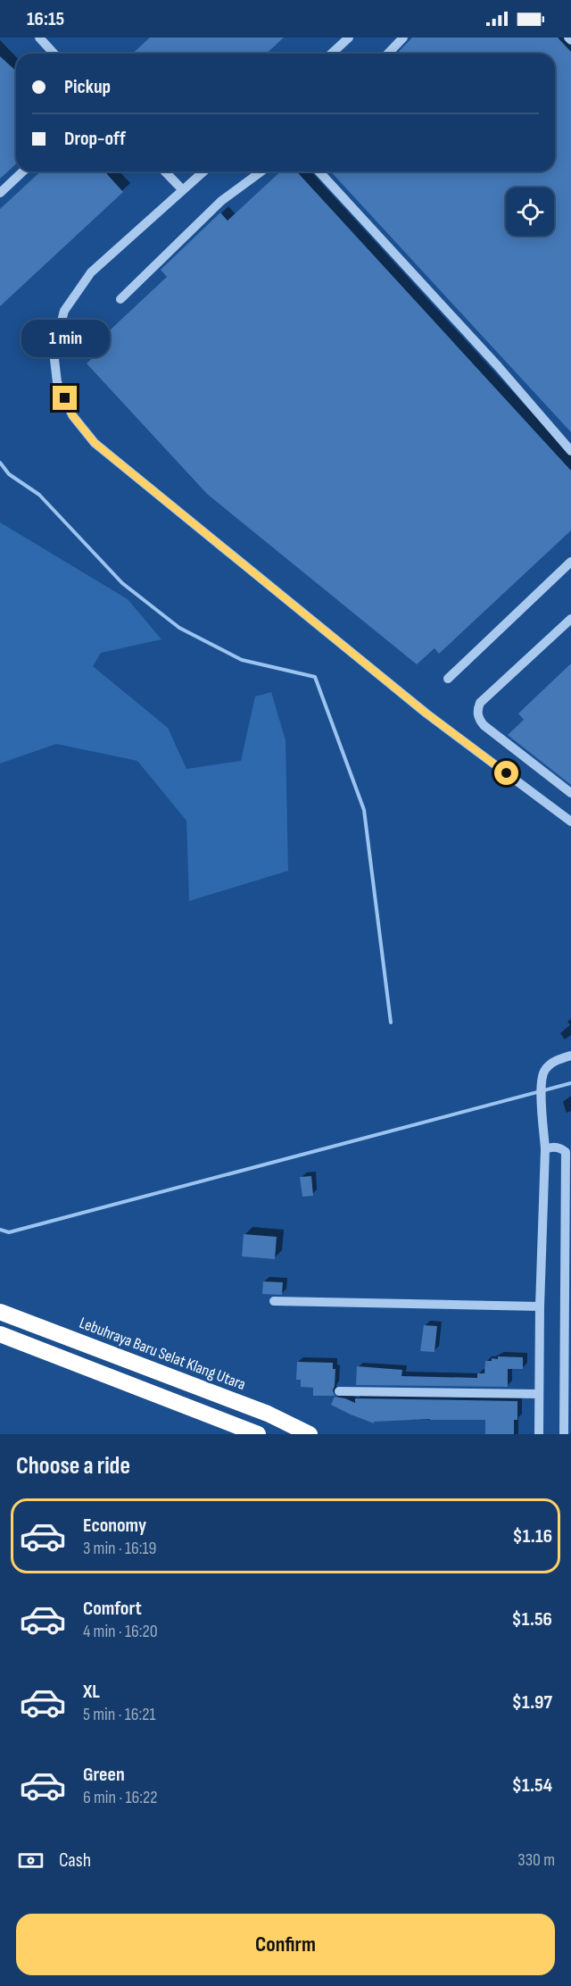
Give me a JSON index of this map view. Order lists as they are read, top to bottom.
{
  "streets": {
    "highway": ["Lebuhraya Baru Selat Klang Utara"]
  },
  "page": {
    "status": "16:15",
    "banner": ["Pickup", "Drop-off"],
    "bubble": "1 min",
    "heading": "Choose a ride",
    "list": [
      {
        "name": "Economy",
        "note": "3 min · 16:19",
        "value": "$1.16"
      },
      {
        "name": "Comfort",
        "note": "4 min · 16:20",
        "value": "$1.56"
      },
      {
        "name": "XL",
        "note": "5 min · 16:21",
        "value": "$1.97"
      },
      {
        "name": "Green",
        "note": "6 min · 16:22",
        "value": "$1.54"
      }
    ],
    "pay": ["Cash", "330 m"],
    "buttons": "Confirm"
  }
}
